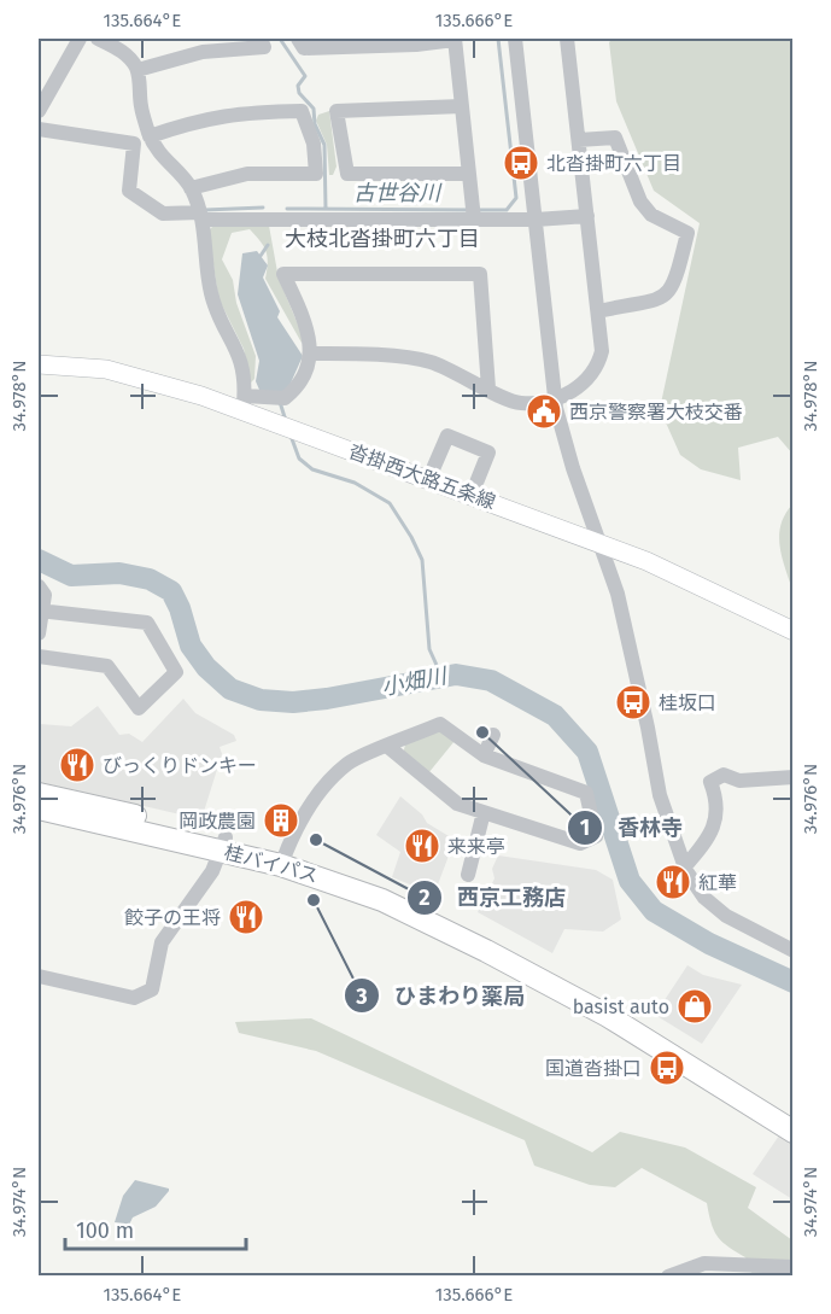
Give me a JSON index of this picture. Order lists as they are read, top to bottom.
{
  "streets": {
    "highway": ["桂バイパス"],
    "main road": ["沓掛西大路五条線"]
  },
  "districts": ["大枝北沓掛町六丁目"],
  "water": ["古世谷川", "小畑川"],
  "places": {
    "bus stop": ["北沓掛町六丁目", "桂坂口", "国道沓掛口"],
    "public building": ["西京警察署大枝交番"],
    "other": ["香林寺", "西京工務店", "ひまわり薬局"],
    "restaurant": [
      "びっくりドンキー",
      "来来亭",
      "紅華",
      "餃子の王将"
    ],
    "building": ["岡政農園"],
    "shop": ["basist auto"]
  },
  "scale_bar": "100 m",
  "coordinates": [
    "135.664°E",
    "135.666°E",
    "34.978°N",
    "34.976°N",
    "34.974°N"
  ]
}
